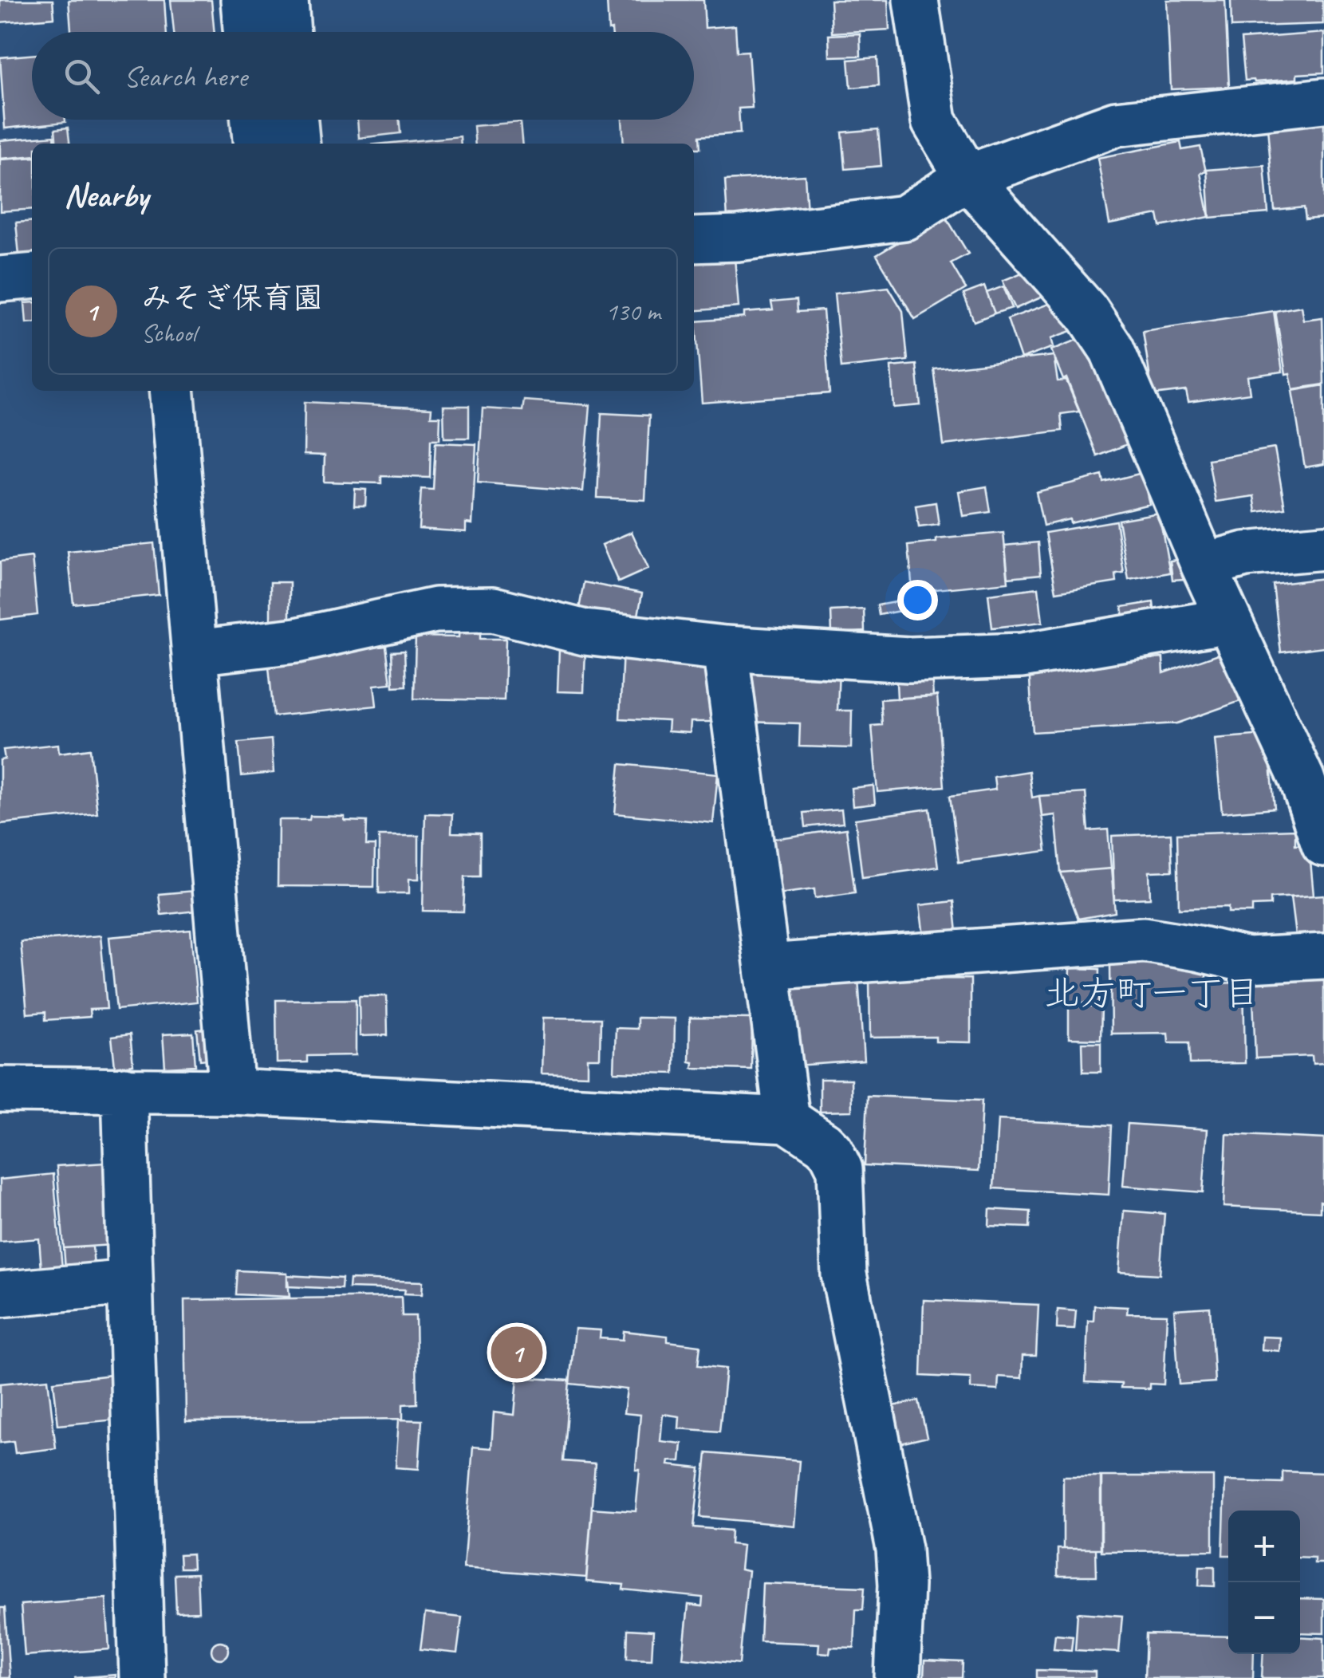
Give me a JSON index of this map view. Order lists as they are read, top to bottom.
{
  "districts": ["北方町一丁目"],
  "page": {
    "search": "Search here",
    "heading": "Nearby",
    "list": [
      {
        "mark": "1",
        "name": "みそぎ保育園",
        "note": "School",
        "value": "130 m"
      }
    ],
    "pins": "1",
    "map_buttons": ["+", "−"]
  }
}
